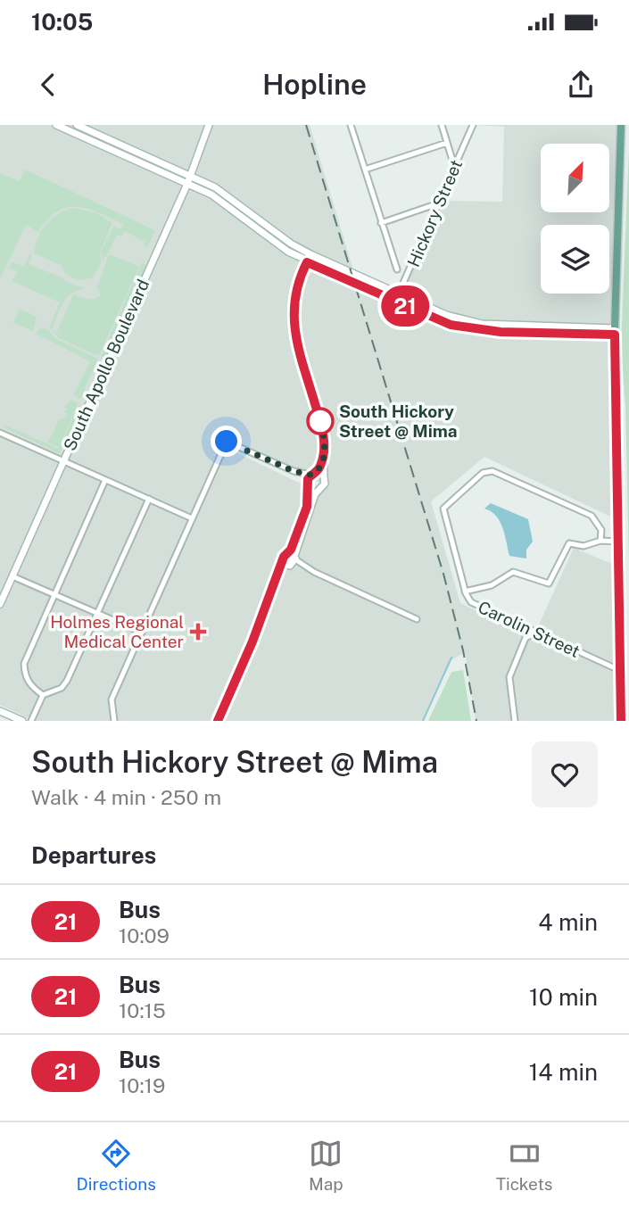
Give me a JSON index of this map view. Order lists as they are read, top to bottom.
{
  "streets": {
    "main road": ["South Apollo Boulevard"],
    "street": ["Hickory Street", "Carolin Street"]
  },
  "places": {
    "other": ["South Hickory Street @ Mima"],
    "health": ["Holmes Regional Medical Center"]
  },
  "lines": ["bus line 21"],
  "north": "top right",
  "page": {
    "status": "10:05",
    "header": "Hopline",
    "on_map": "21",
    "heading": [
      ["South Hickory Street @ Mima", "Walk · 4 min · 250 m"],
      "Departures"
    ],
    "list": [
      {
        "mark": "21",
        "name": "Bus",
        "note": "10:09",
        "value": "4 min"
      },
      {
        "mark": "21",
        "name": "Bus",
        "note": "10:15",
        "value": "10 min"
      },
      {
        "mark": "21",
        "name": "Bus",
        "note": "10:19",
        "value": "14 min"
      }
    ],
    "tabs": ["Directions", "Map", "Tickets"]
  }
}
